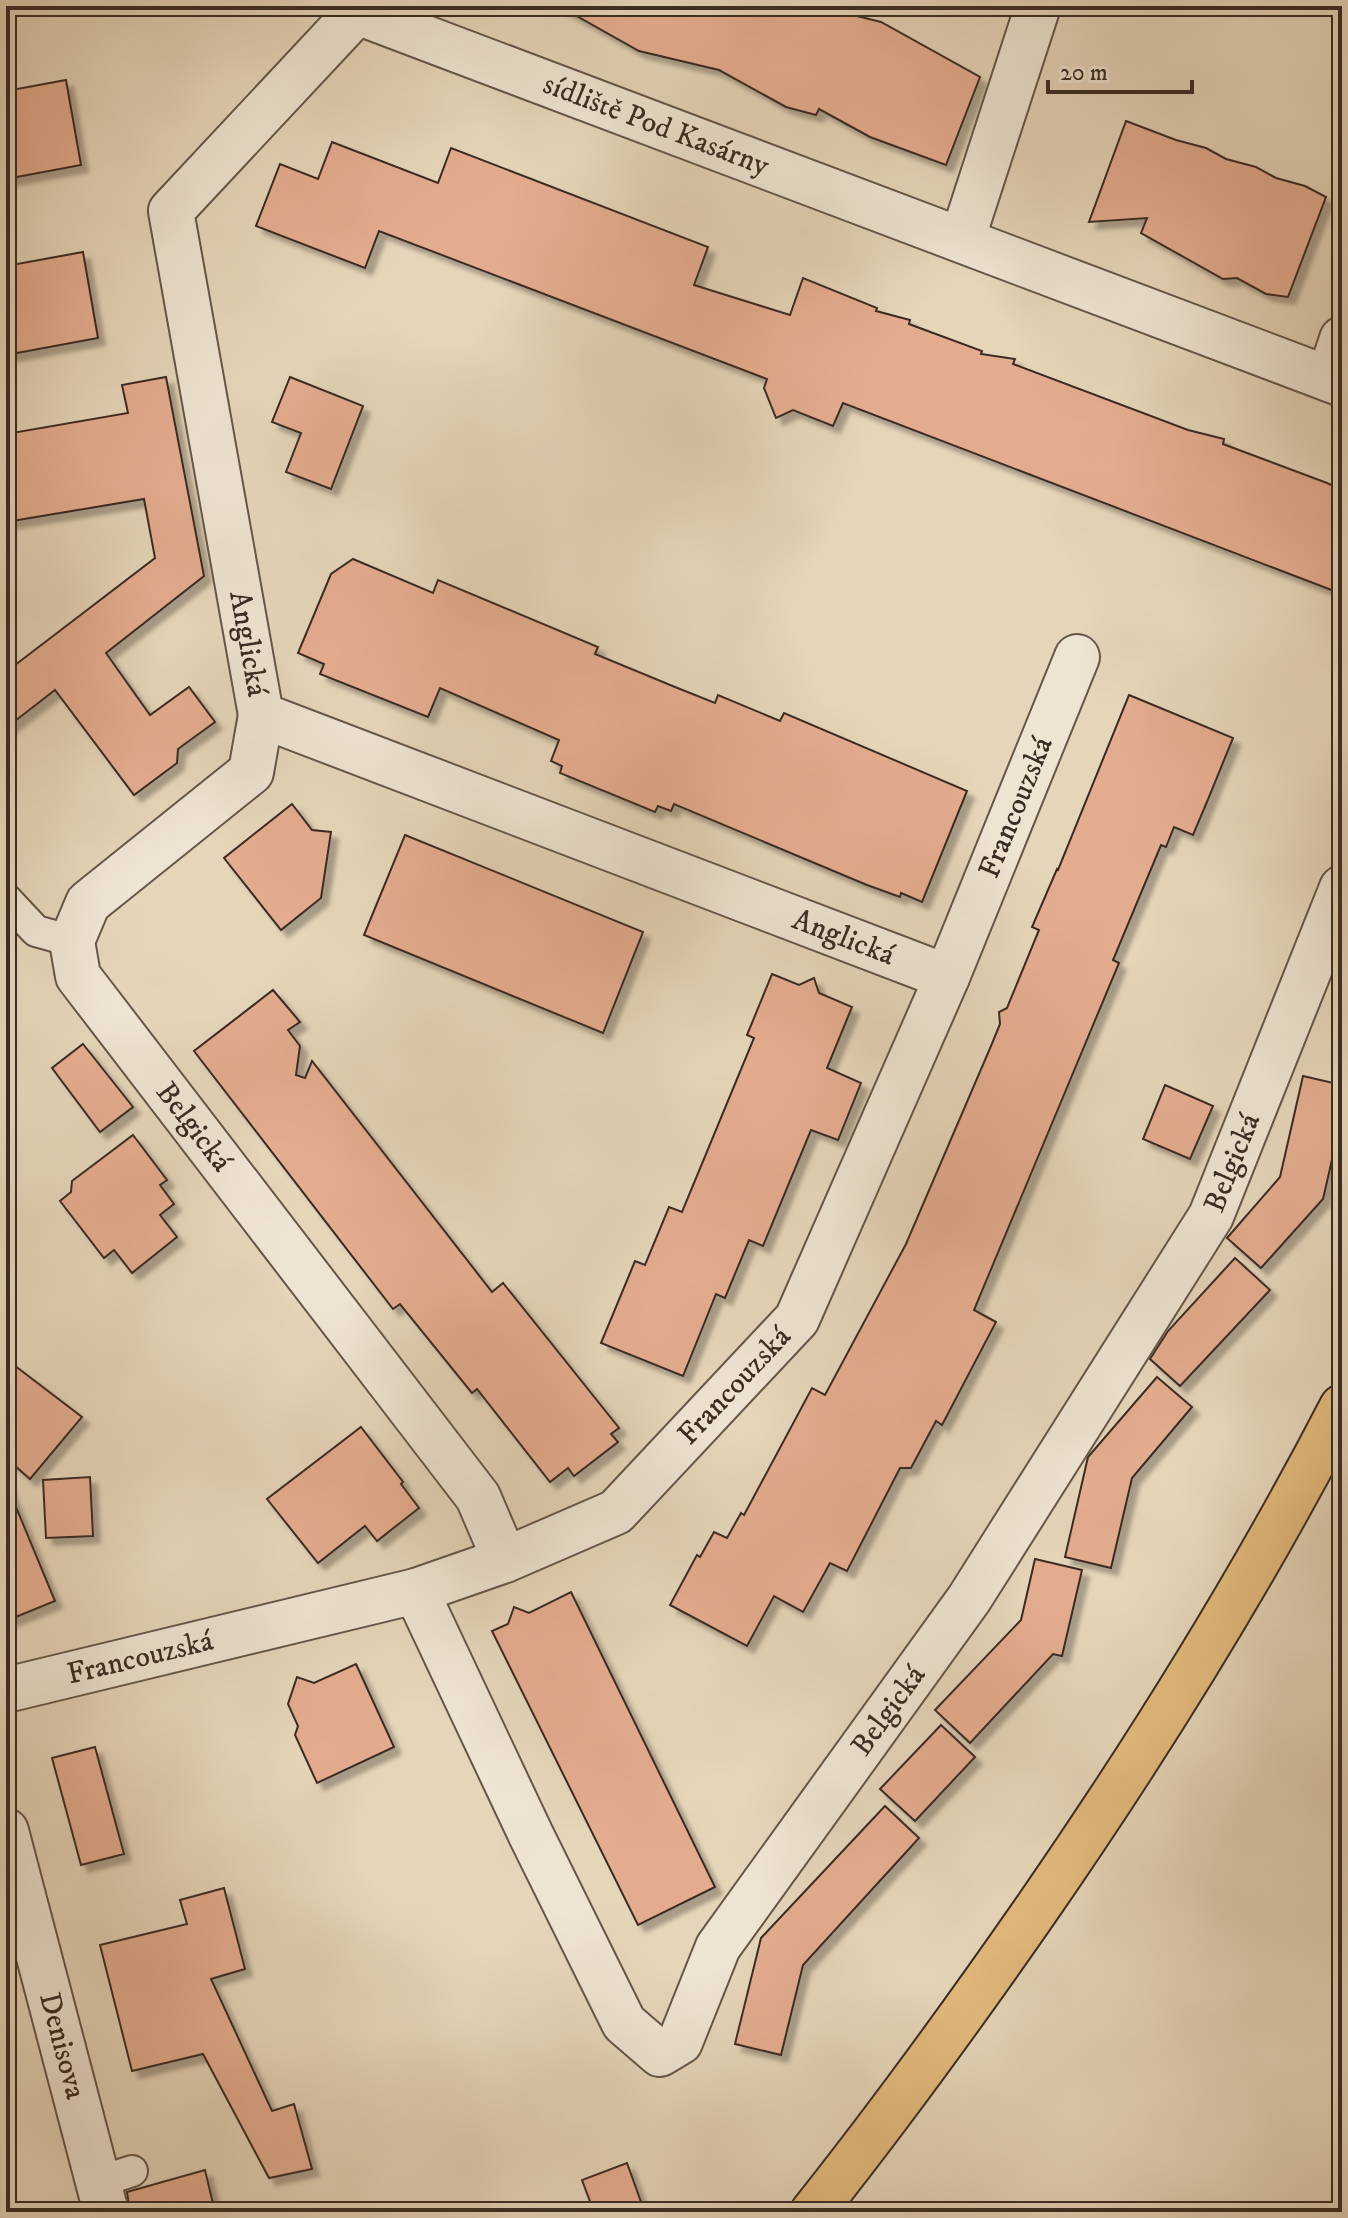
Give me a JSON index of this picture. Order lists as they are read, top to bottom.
{
  "streets": {
    "street": [
      "sídliště Pod Kasárny",
      "Anglická",
      "Francouzská",
      "Belgická",
      "Denisova"
    ]
  },
  "crossings": [
    ["sídliště Pod Kasárny", "Anglická"],
    ["Anglická", "Francouzská"],
    ["Francouzská", "Belgická"]
  ],
  "scale_bar": "20 m"
}
